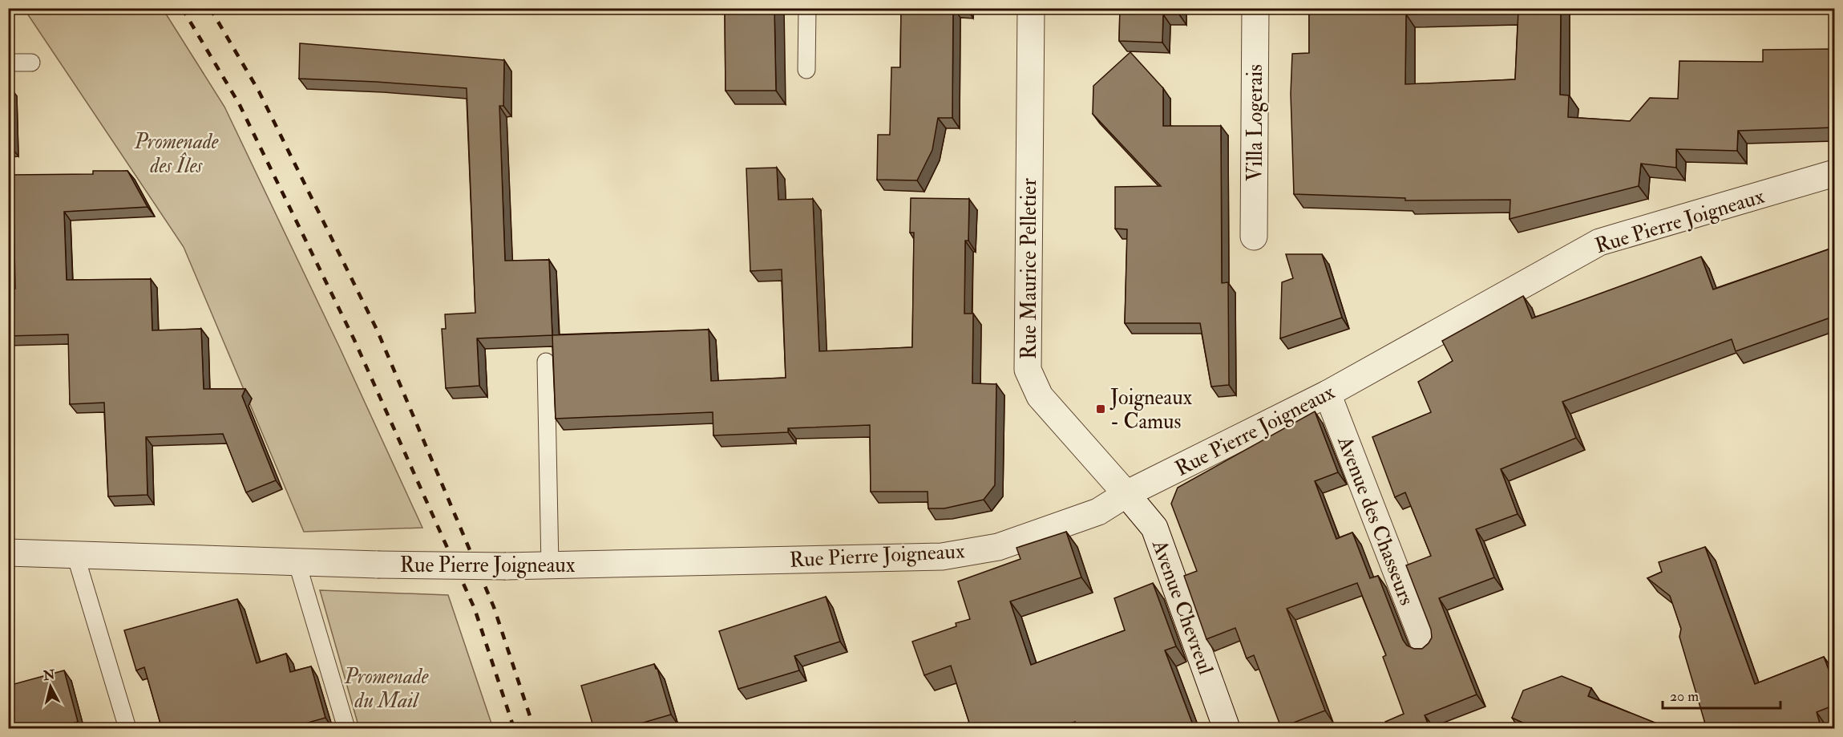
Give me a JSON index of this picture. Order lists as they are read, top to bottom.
{
  "streets": {
    "street": [
      "Villa Logerais",
      "Rue Pierre Joigneaux",
      "Rue Maurice Pelletier",
      "Avenue des Chasseurs",
      "Avenue Chevreul"
    ]
  },
  "crossings": [
    ["Rue Pierre Joigneaux", "Rue Maurice Pelletier"],
    ["Rue Pierre Joigneaux", "Avenue des Chasseurs"],
    ["Rue Pierre Joigneaux", "Avenue Chevreul"],
    ["Rue Maurice Pelletier", "Avenue Chevreul"]
  ],
  "parks": ["Promenade des Îles", "Promenade du Mail"],
  "places": {
    "transit": ["Joigneaux - Camus"]
  },
  "scale_bar": "20 m",
  "north": "top"
}
